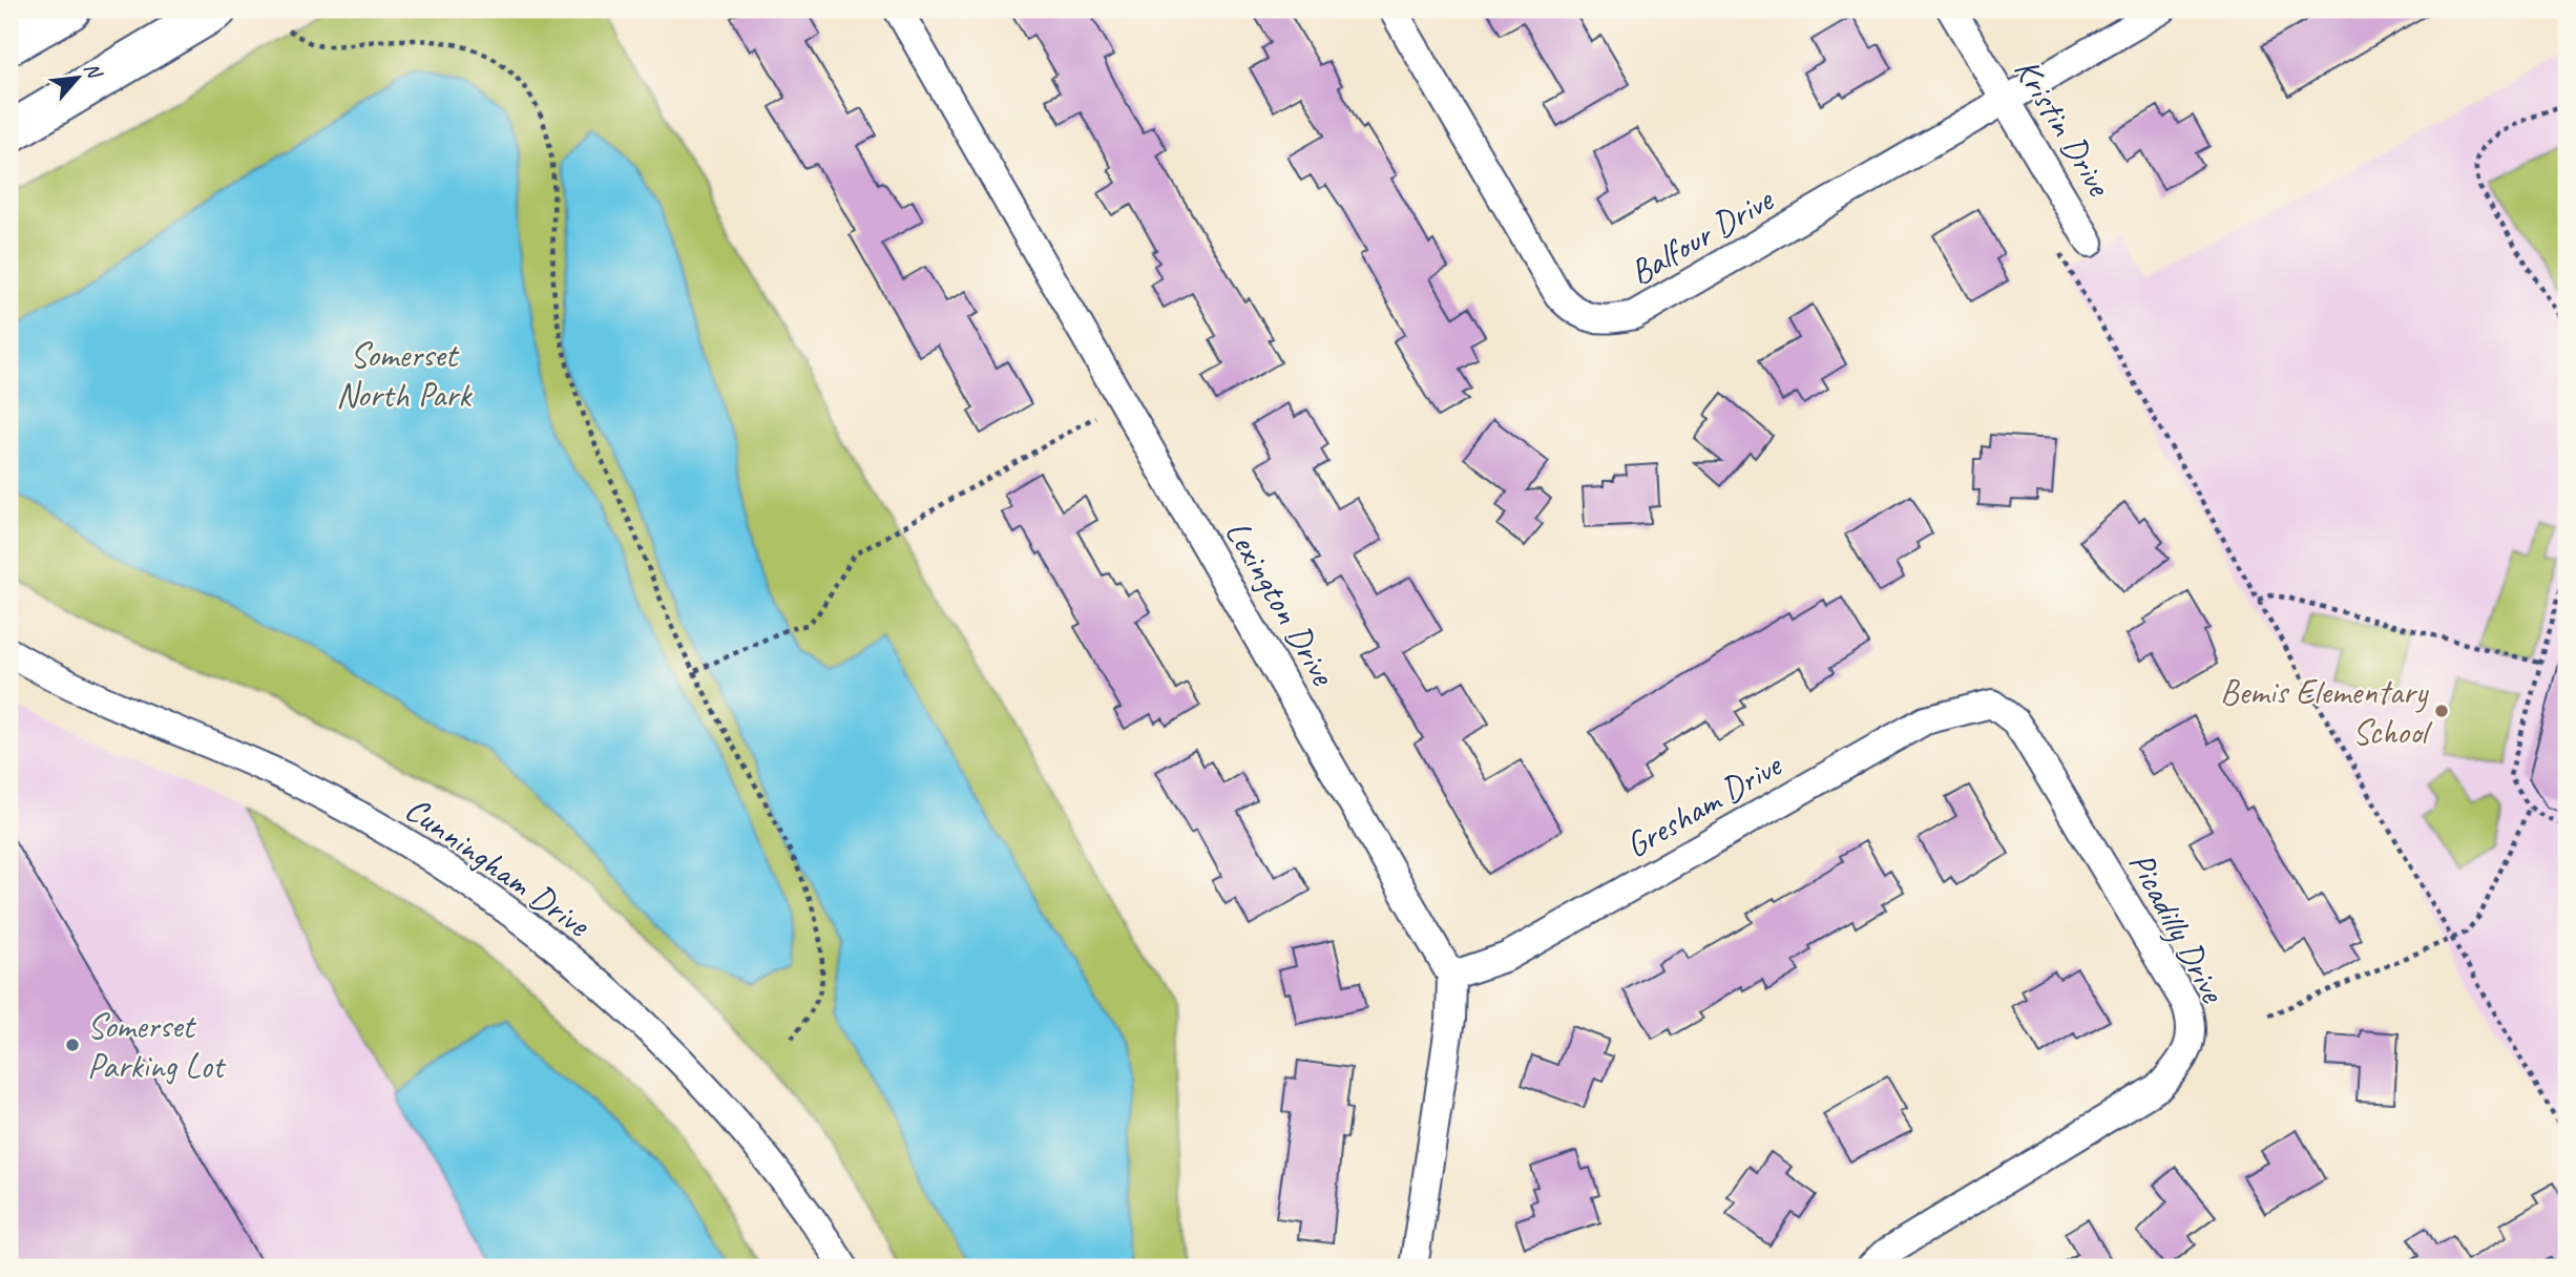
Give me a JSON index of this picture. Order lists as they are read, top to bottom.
{
  "streets": {
    "street": [
      "Kristin Drive",
      "Balfour Drive",
      "Lexington Drive",
      "Gresham Drive",
      "Cunningham Drive",
      "Picadilly Drive"
    ]
  },
  "crossings": [
    ["Kristin Drive", "Balfour Drive"],
    ["Lexington Drive", "Gresham Drive"],
    ["Gresham Drive", "Picadilly Drive"]
  ],
  "parks": ["Somerset North Park"],
  "places": ["Bemis Elementary School", "Somerset Parking Lot"],
  "north": "top right"
}
